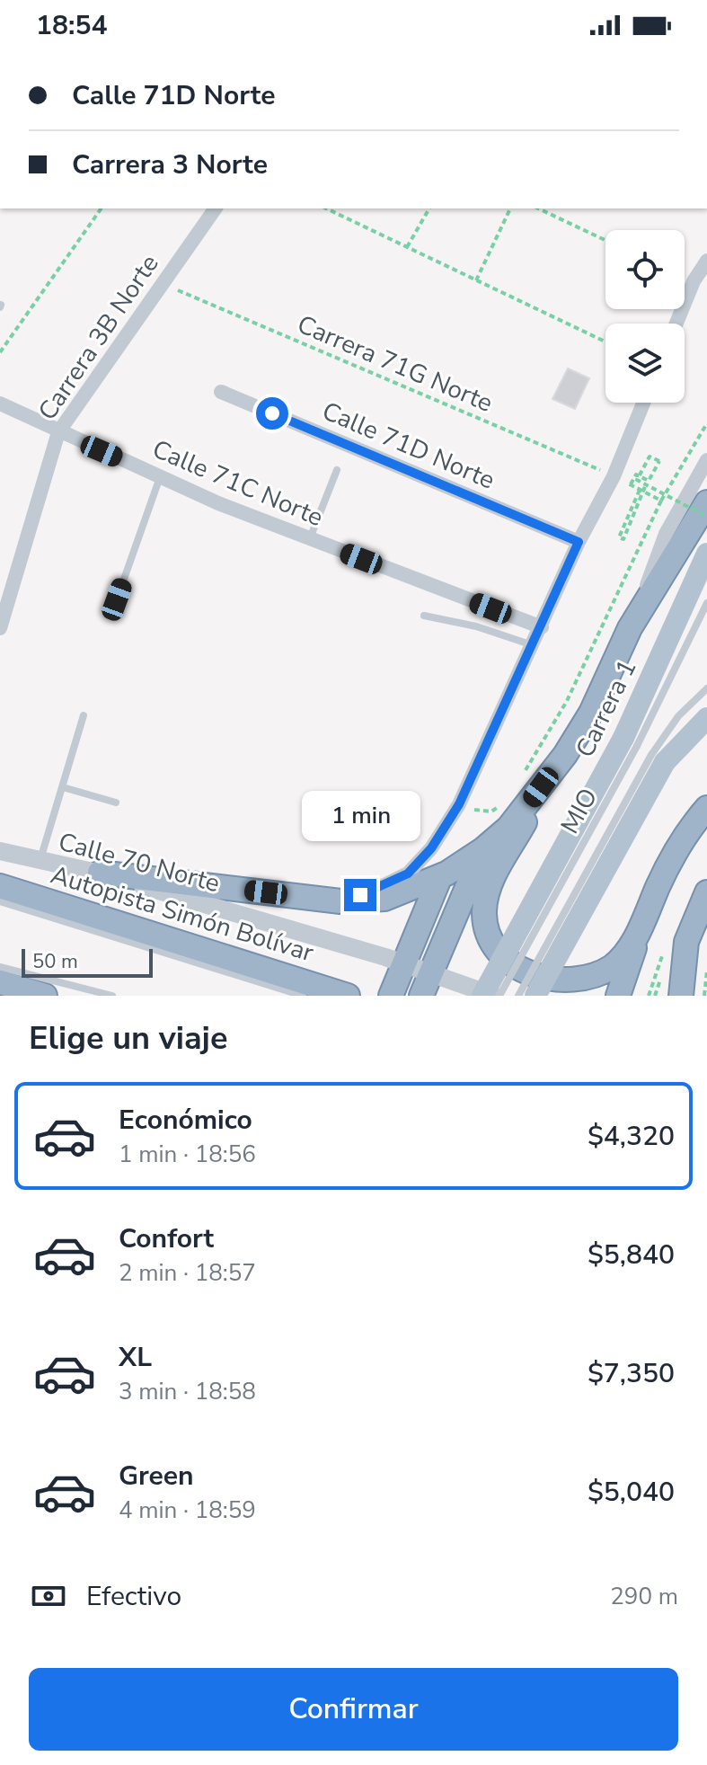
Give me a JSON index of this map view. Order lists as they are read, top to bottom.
{
  "streets": {
    "highway": ["Autopista Simón Bolívar"],
    "main road": ["Carrera 1"],
    "street": [
      "Carrera 3B Norte",
      "Calle 71D Norte",
      "Calle 71C Norte",
      "Calle 70 Norte"
    ],
    "lane": ["MIO"],
    "path": ["Carrera 71G Norte"]
  },
  "crossings": [
    ["Carrera 3B Norte", "Carrera 71G Norte"],
    ["Carrera 3B Norte", "Calle 71C Norte"],
    ["Carrera 1", "MIO"],
    ["Carrera 1", "Calle 70 Norte"]
  ],
  "scale_bar": "50 m",
  "page": {
    "status": "18:54",
    "banner": ["Calle 71D Norte", "Carrera 3 Norte"],
    "bubble": "1 min",
    "scale": "50 m",
    "heading": "Elige un viaje",
    "list": [
      {
        "name": "Económico",
        "note": "1 min · 18:56",
        "value": "$4,320"
      },
      {
        "name": "Confort",
        "note": "2 min · 18:57",
        "value": "$5,840"
      },
      {
        "name": "XL",
        "note": "3 min · 18:58",
        "value": "$7,350"
      },
      {
        "name": "Green",
        "note": "4 min · 18:59",
        "value": "$5,040"
      }
    ],
    "pay": ["Efectivo", "290 m"],
    "buttons": "Confirmar"
  }
}
